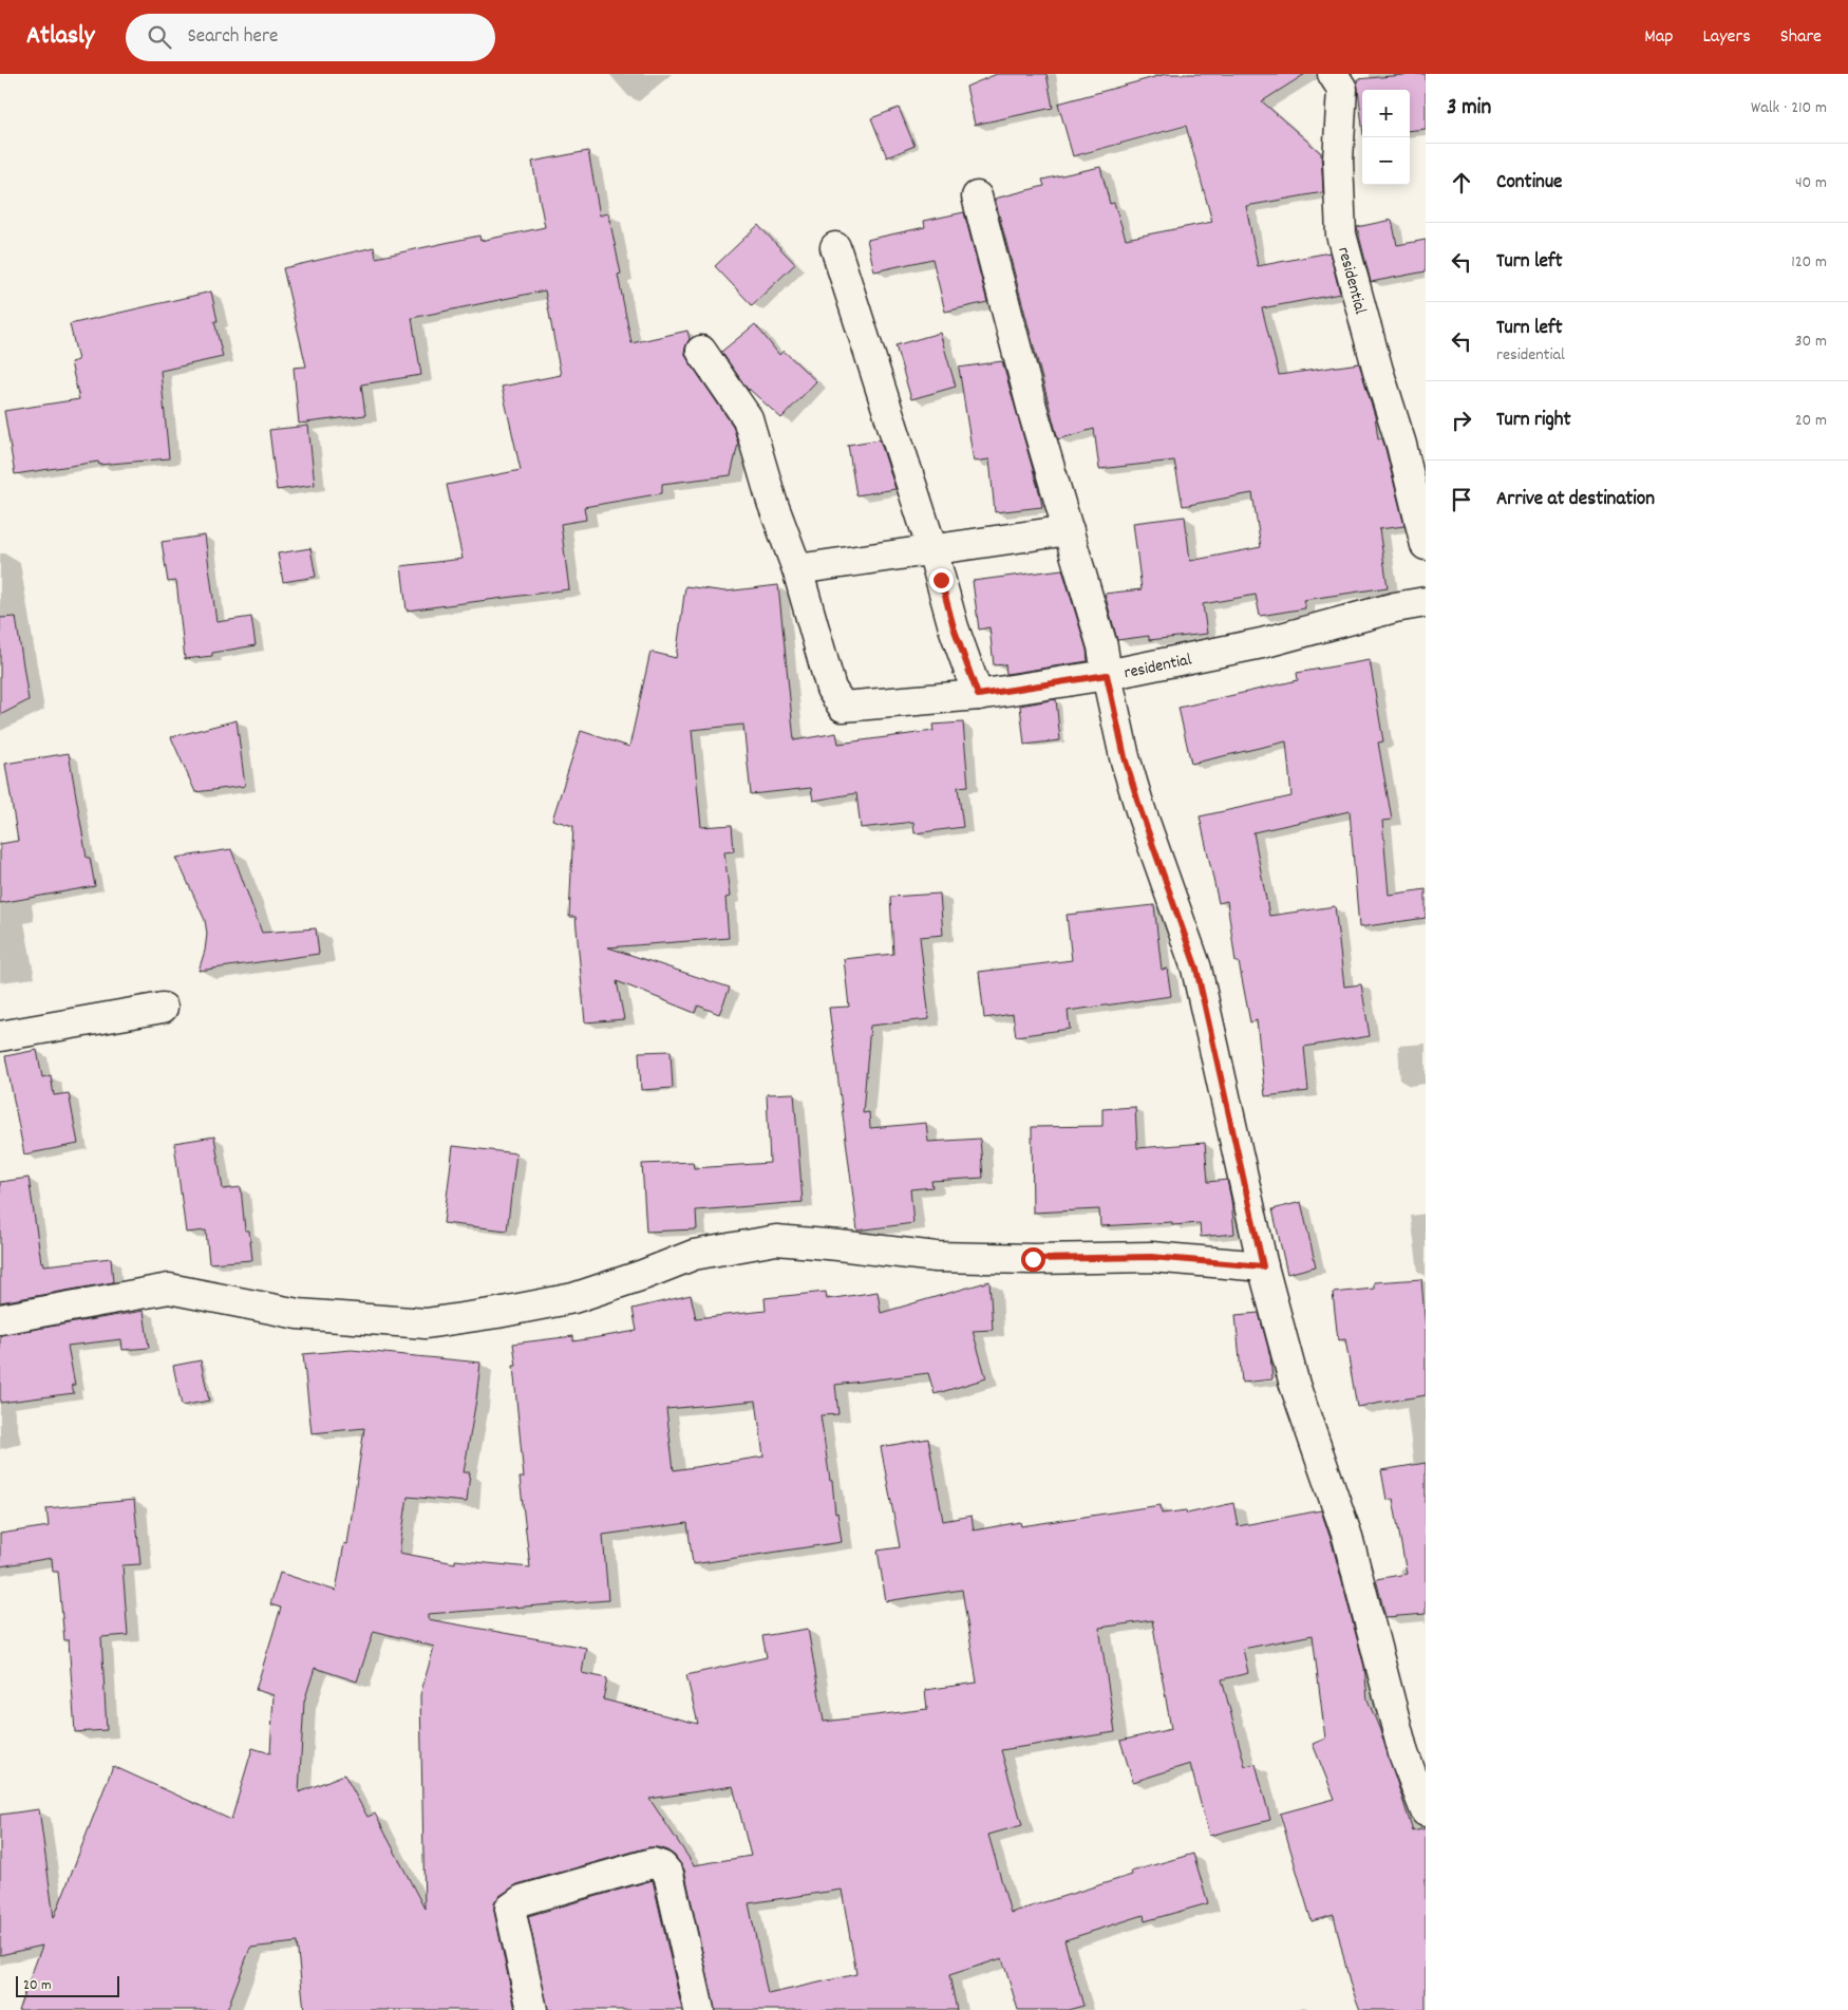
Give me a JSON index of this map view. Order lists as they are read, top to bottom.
{
  "streets": {
    "street": ["residential"]
  },
  "scale_bar": "20 m",
  "page": {
    "header": "Atlasly",
    "search": "Search here",
    "nav": ["Map", "Layers", "Share"],
    "heading": ["3 min", "Walk · 210 m"],
    "map_buttons": ["+", "−"],
    "list": [
      ["Continue", "40 m"],
      ["Turn left", "120 m"],
      ["Turn left", "residential", "30 m"],
      ["Turn right", "20 m"],
      "Arrive at destination"
    ],
    "scale": "20 m"
  }
}
